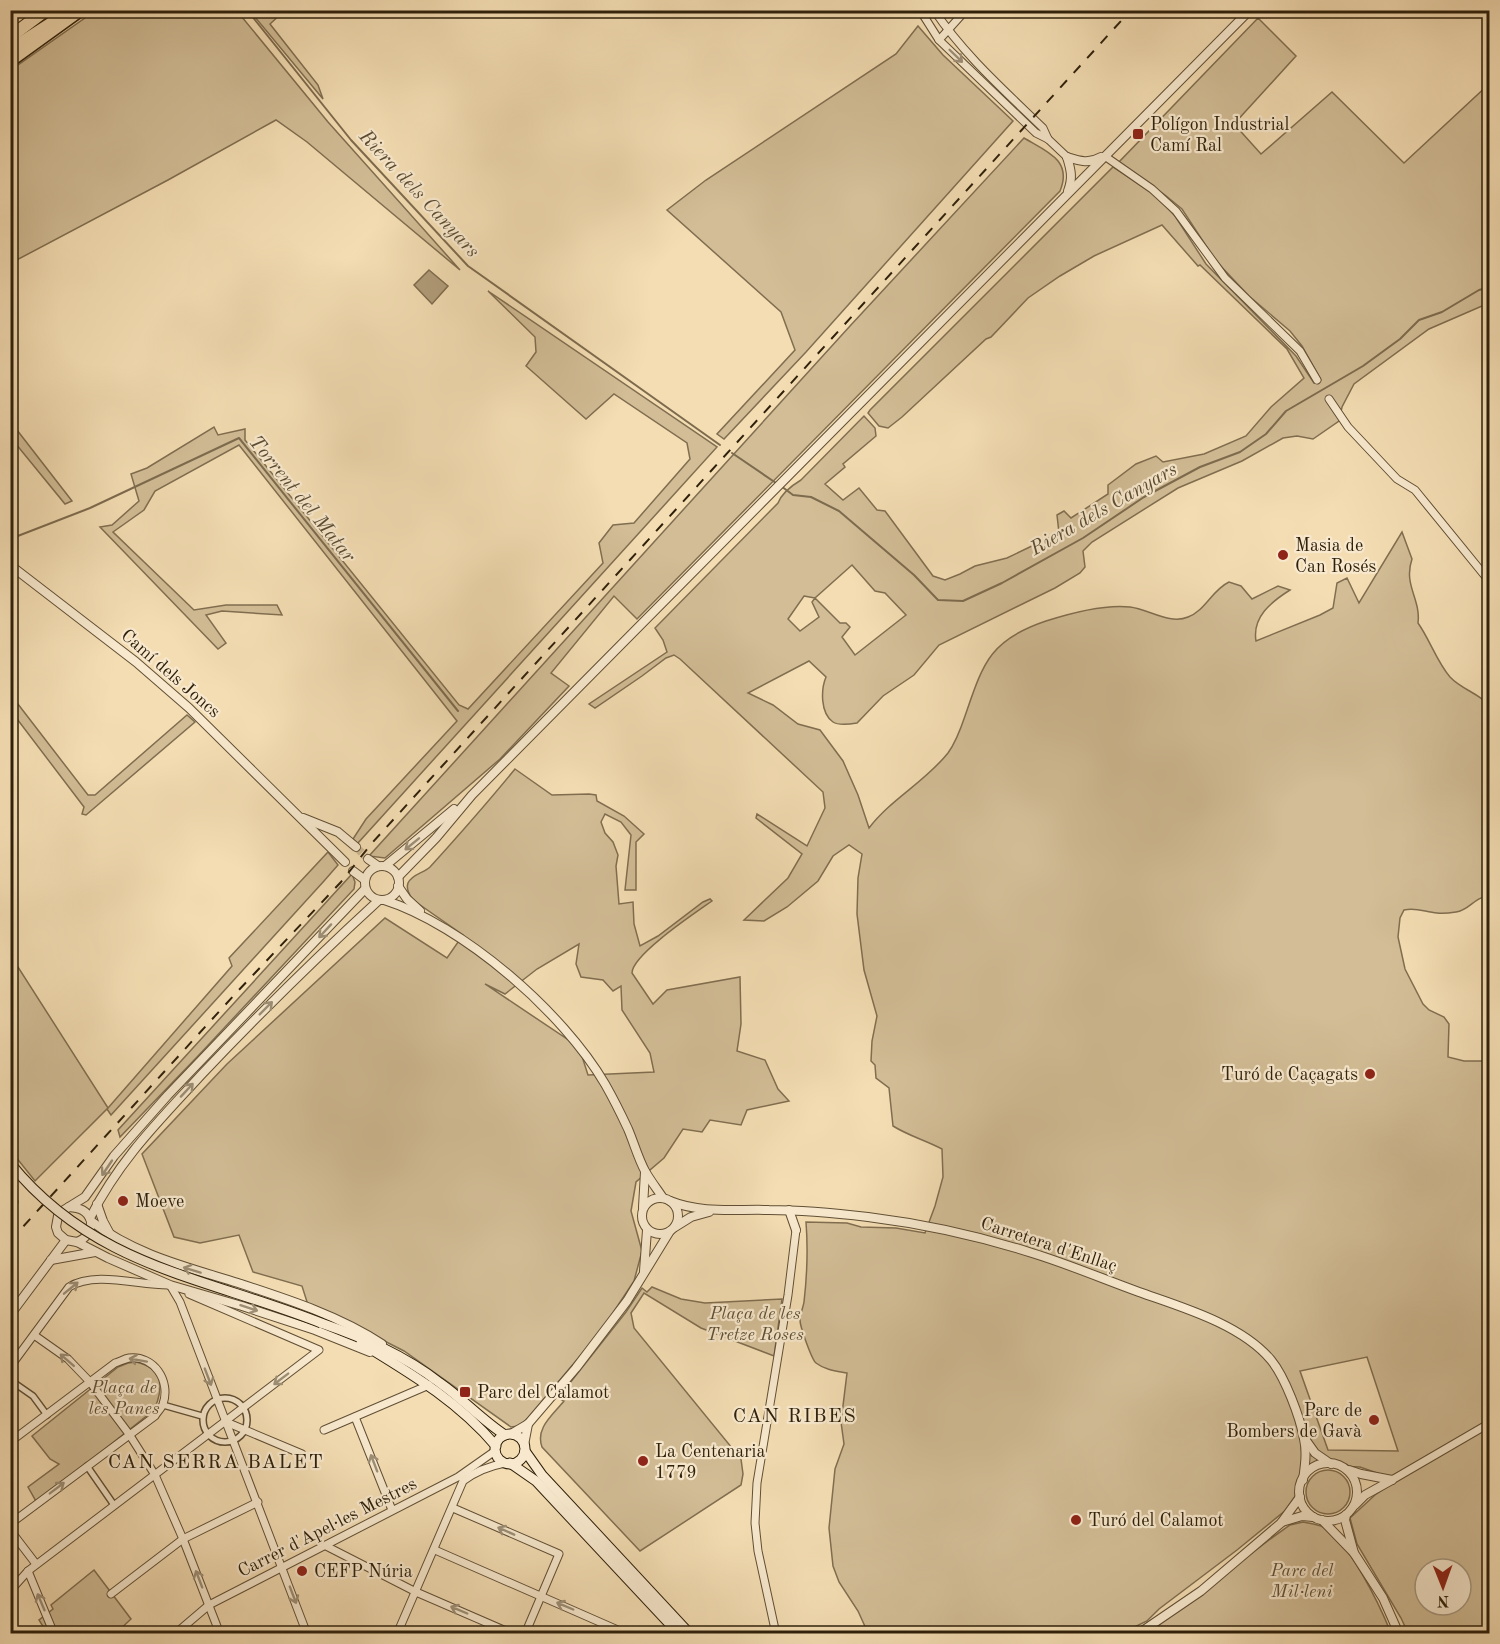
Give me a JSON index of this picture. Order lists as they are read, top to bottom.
{
  "streets": {
    "street": ["Camí dels Joncs", "Carretera d'Enllaç", "Carrer d'Apel·les Mestres"]
  },
  "districts": ["CAN RIBES", "CAN SERRA BALET"],
  "water": ["Riera dels Canyars", "Torrent del Matar"],
  "parks": ["Plaça de les Tretze Roses", "Plaça de les Panes", "Parc del Mil·leni"],
  "places": {
    "transit": ["Polígon Industrial Camí Ral", "Parc del Calamot"],
    "other": [
      "Masia de Can Rosés",
      "Turó de Caçagats",
      "Moeve",
      "Parc de Bombers de Gavà",
      "La Centenaria 1779",
      "Turó del Calamot",
      "CEFP Núria"
    ]
  },
  "north": "bottom"
}
